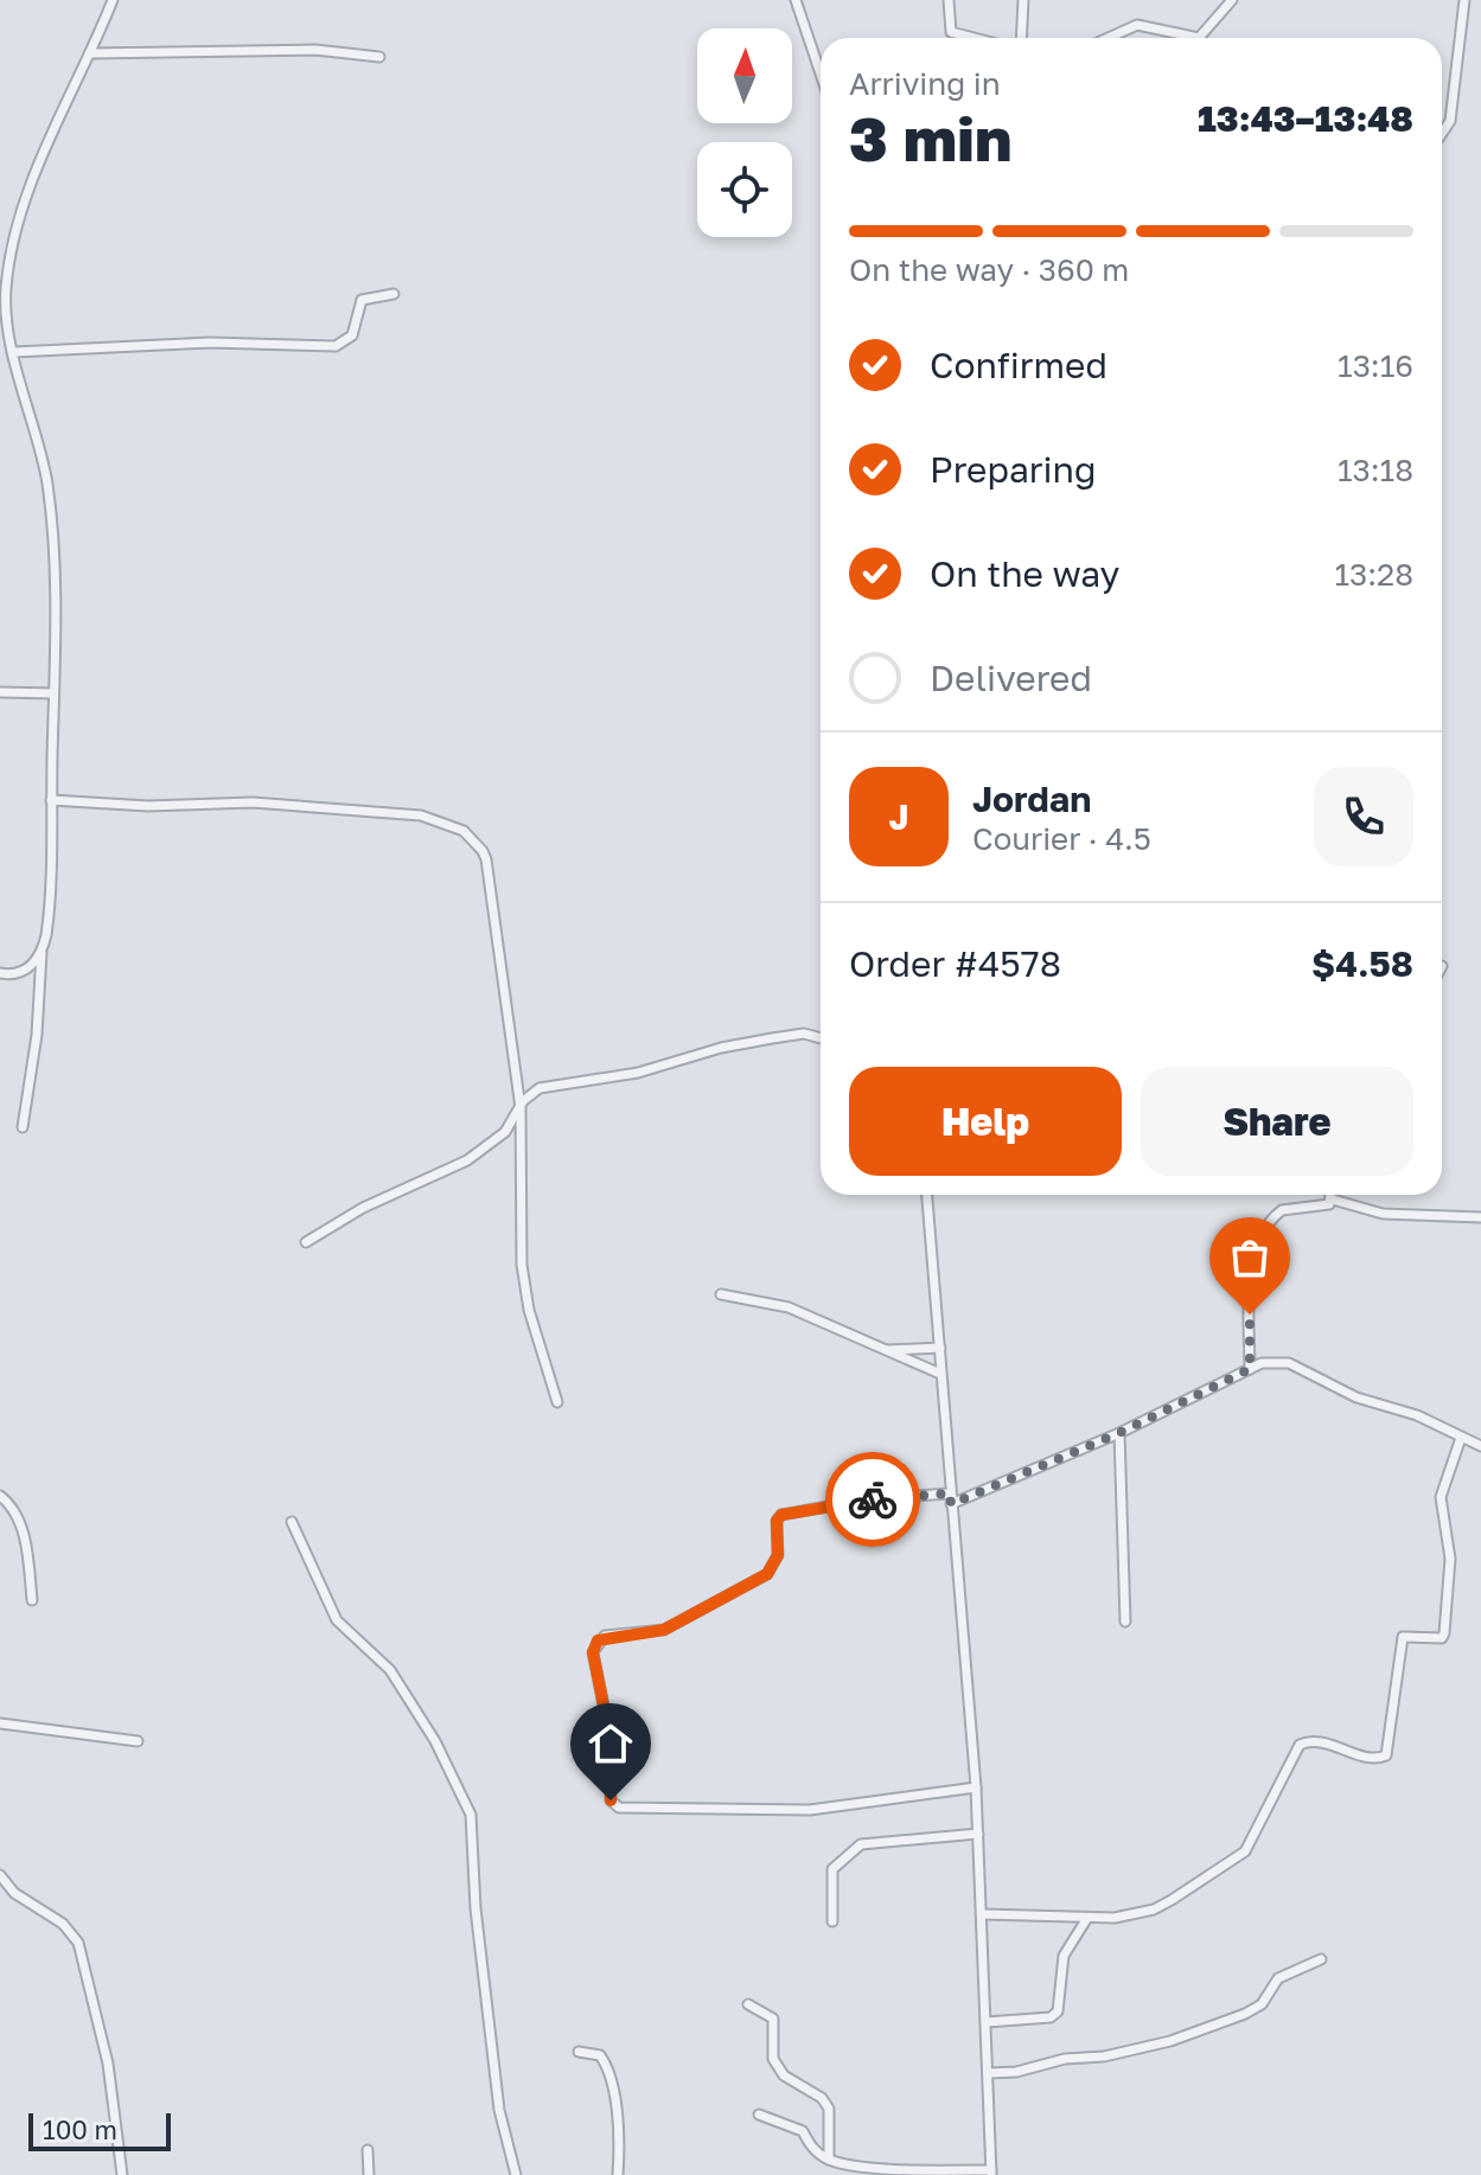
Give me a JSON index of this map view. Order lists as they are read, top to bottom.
{
  "scale_bar": "100 m",
  "north": "top",
  "page": {
    "heading": ["3 min", "Arriving in", "13:43–13:48"],
    "panel": [
      "Jordan",
      "Courier · 4.5",
      "Order #4578",
      "$4.58"
    ],
    "bar": "On the way · 360 m",
    "list": [
      ["Confirmed", "13:16"],
      ["Preparing", "13:18"],
      ["On the way", "13:28"],
      "Delivered"
    ],
    "round": "J",
    "buttons": ["Help", "Share"],
    "scale": "100 m"
  }
}
